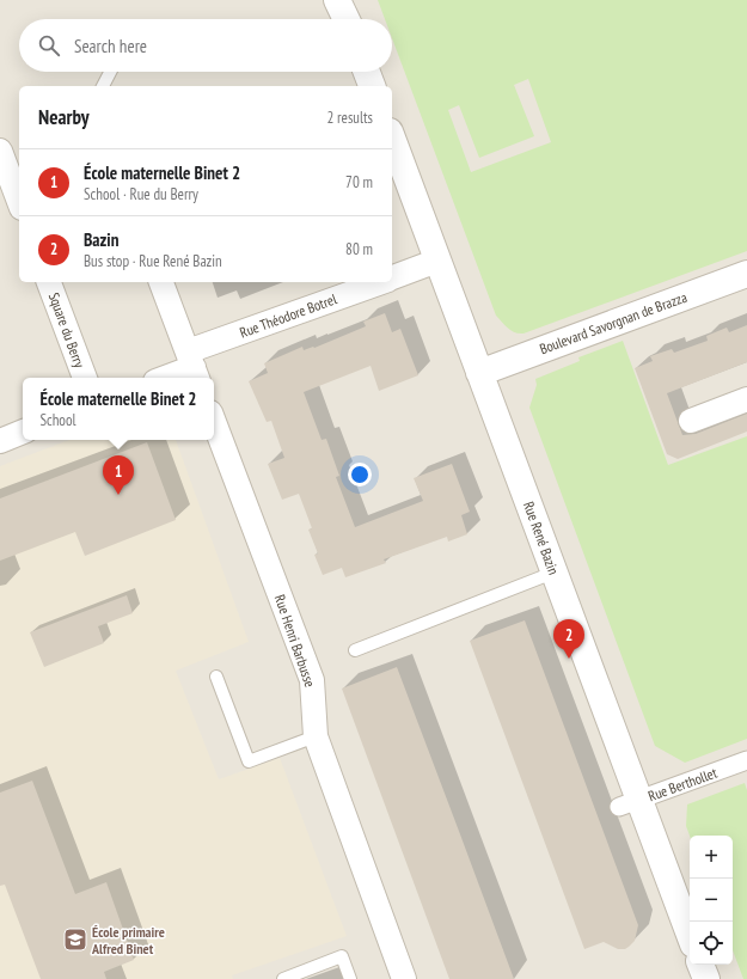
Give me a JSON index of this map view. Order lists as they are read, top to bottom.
{
  "streets": {
    "street": [
      "Rue Théodore Botrel",
      "Boulevard Savorgnan de Brazza",
      "Square du Berry",
      "Rue René Bazin",
      "Rue Henri Barbusse",
      "Rue Berthollet"
    ]
  },
  "crossings": [
    ["Rue Théodore Botrel", "Rue René Bazin"],
    ["Boulevard Savorgnan de Brazza", "Rue René Bazin"],
    ["Rue René Bazin", "Rue Berthollet"]
  ],
  "places": {
    "school or university": ["École primaire Alfred Binet"]
  },
  "page": {
    "search": "Search here",
    "heading": ["Nearby", "2 results"],
    "list": [
      {
        "mark": "1",
        "name": "École maternelle Binet 2",
        "note": "School · Rue du Berry",
        "value": "70 m"
      },
      {
        "mark": "2",
        "name": "Bazin",
        "note": "Bus stop · Rue René Bazin",
        "value": "80 m"
      }
    ],
    "popup": ["École maternelle Binet 2", "School"],
    "pins": ["1", "2"],
    "map_buttons": ["+", "−"]
  }
}
